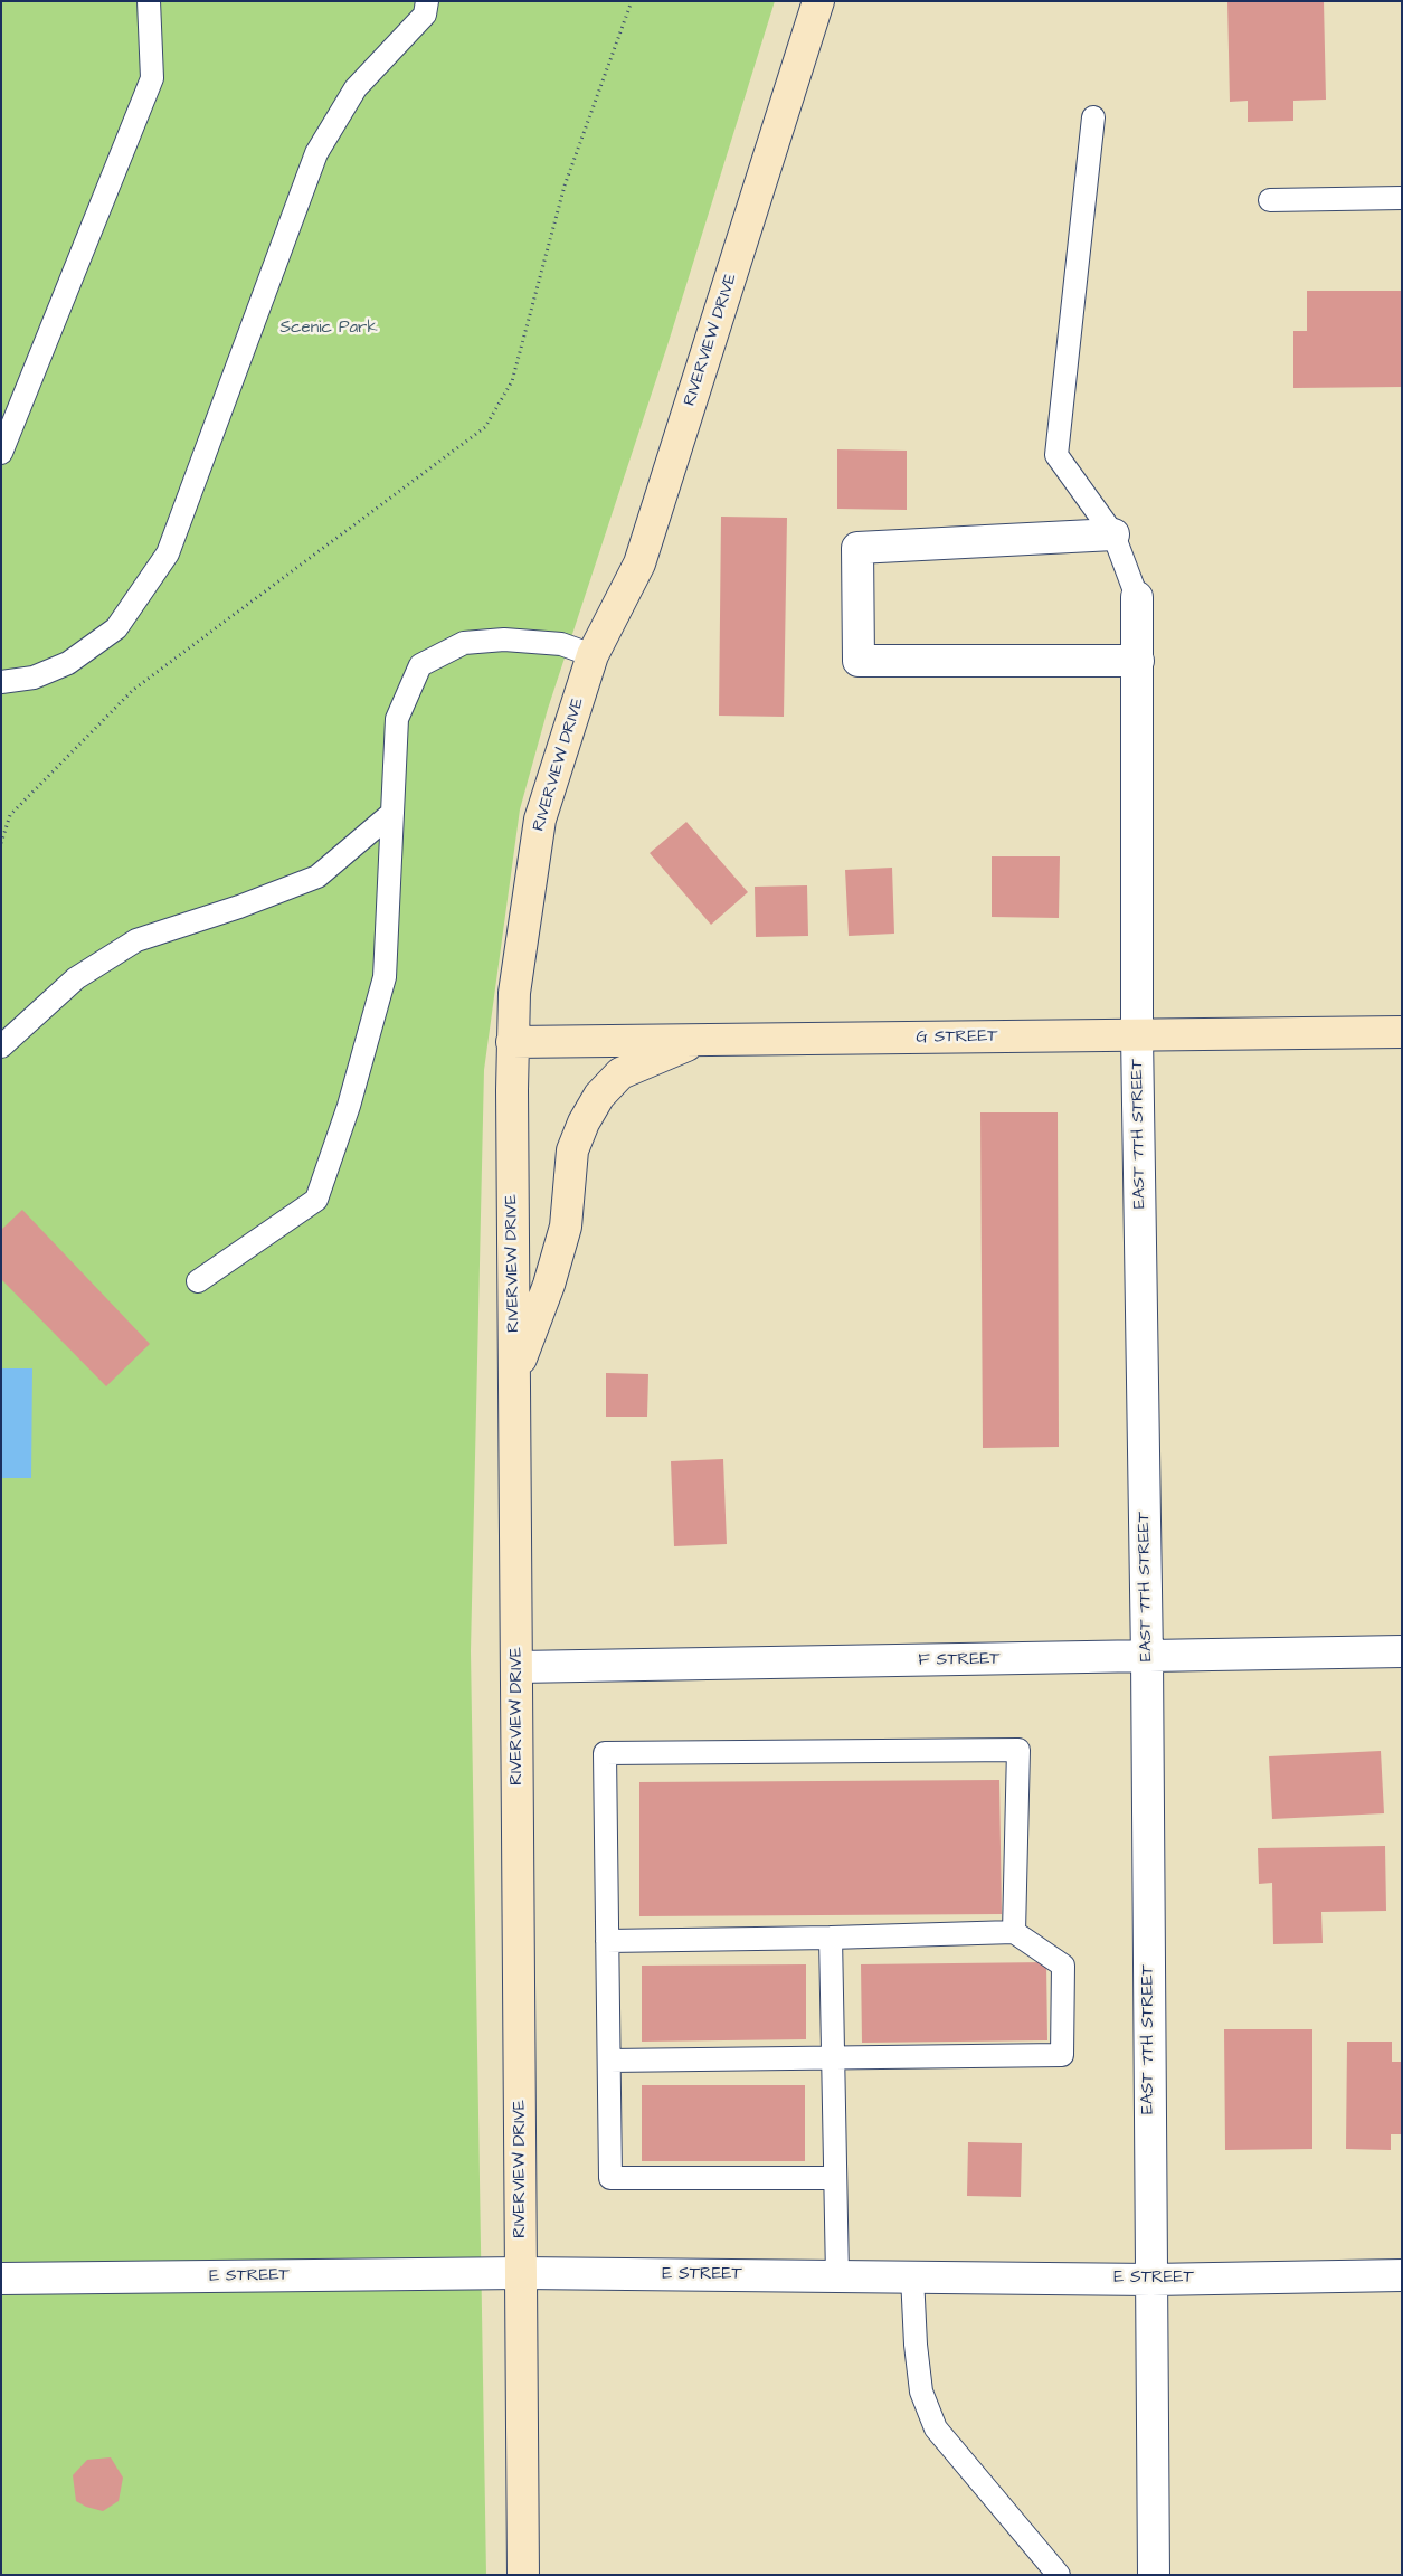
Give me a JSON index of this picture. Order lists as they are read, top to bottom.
{
  "streets": {
    "main road": ["RIVERVIEW DRIVE", "G STREET"],
    "street": ["EAST 7TH STREET", "F STREET", "E STREET"]
  },
  "crossings": [
    ["RIVERVIEW DRIVE", "G STREET"],
    ["RIVERVIEW DRIVE", "F STREET"],
    ["RIVERVIEW DRIVE", "E STREET"],
    ["G STREET", "EAST 7TH STREET"],
    ["EAST 7TH STREET", "F STREET"],
    ["EAST 7TH STREET", "E STREET"]
  ],
  "parks": ["Scenic Park"]
}
